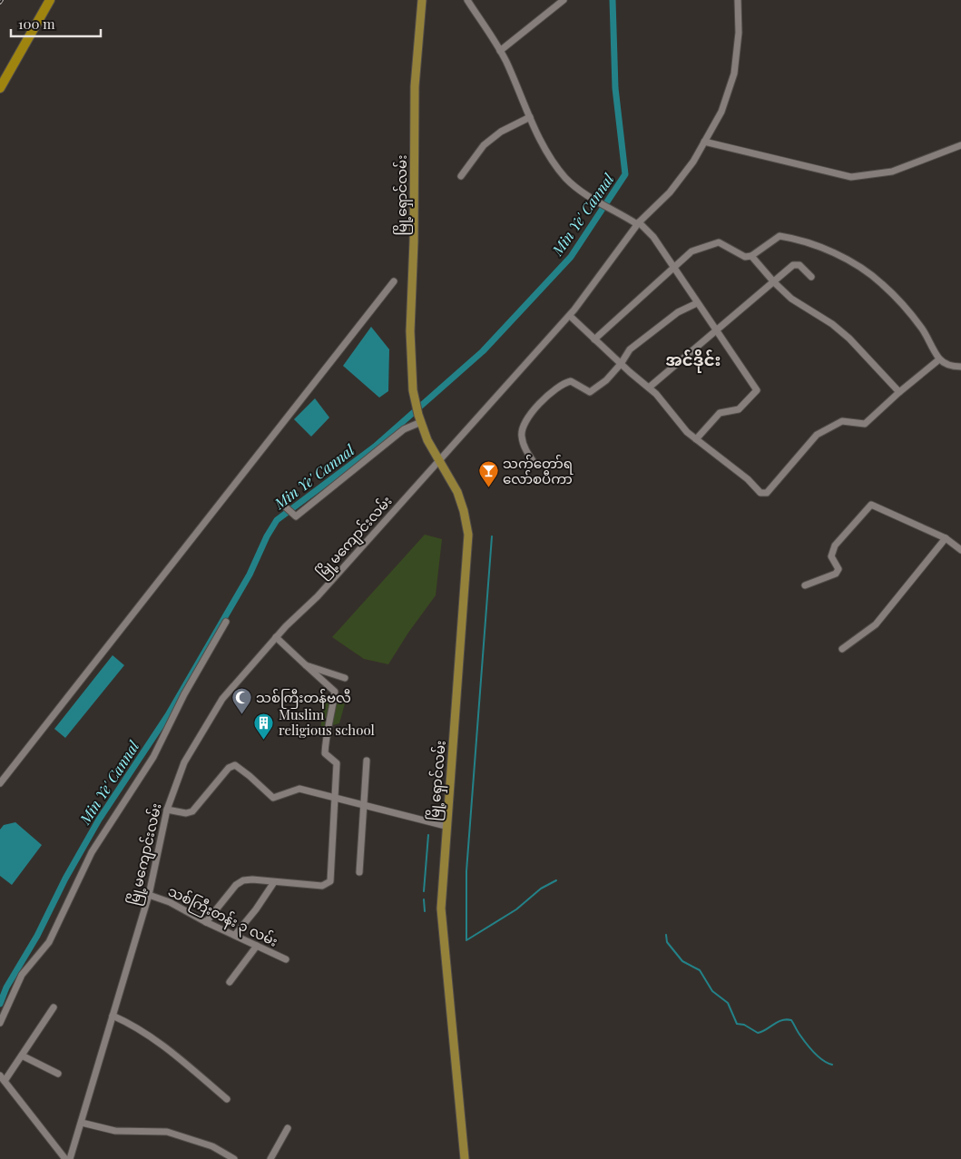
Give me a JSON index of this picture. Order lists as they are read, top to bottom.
{
  "streets": {
    "main road": ["မြို့ရှောင်လမ်း"],
    "street": ["မြို့မကျောင်းလမ်း", "သစ်ကြီးတန်း ၃ လမ်း"]
  },
  "crossings": [
    ["မြို့ရှောင်လမ်း", "မြို့မကျောင်းလမ်း"],
    ["မြို့မကျောင်းလမ်း", "သစ်ကြီးတန်း ၃ လမ်း"]
  ],
  "districts": ["အင်ဒိုင်း"],
  "water": ["Min Ye' Cannal"],
  "places": {
    "bar": ["သက်တော်ရ လော်စပီကာ"],
    "mosque": ["သစ်ကြီးတန်ဗလီ"],
    "building": ["Muslim religious school"]
  },
  "scale_bar": "100 m"
}
